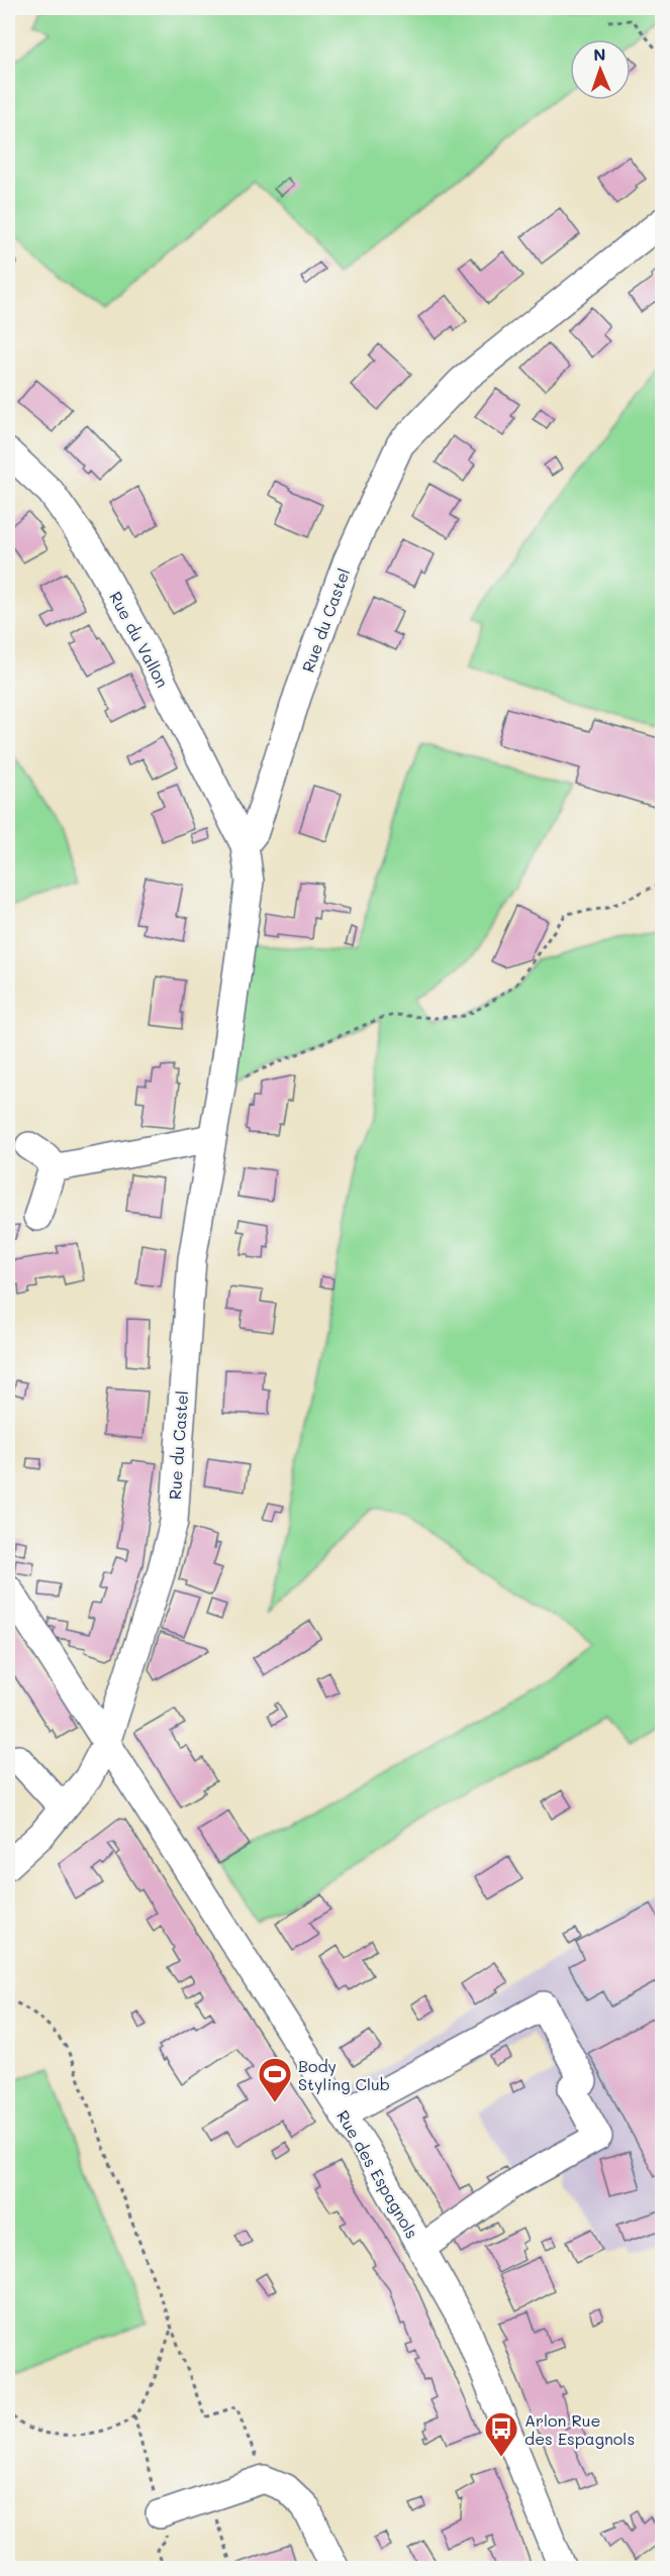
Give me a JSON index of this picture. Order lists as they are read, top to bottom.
{
  "streets": {
    "street": ["Rue du Castel", "Rue du Vallon", "Rue des Espagnols"]
  },
  "crossings": [
    ["Rue du Castel", "Rue du Vallon"],
    ["Rue du Castel", "Rue des Espagnols"]
  ],
  "places": {
    "sports": ["Body Styling Club"],
    "bus stop": ["Arlon Rue des Espagnols"]
  },
  "north": "top"
}
